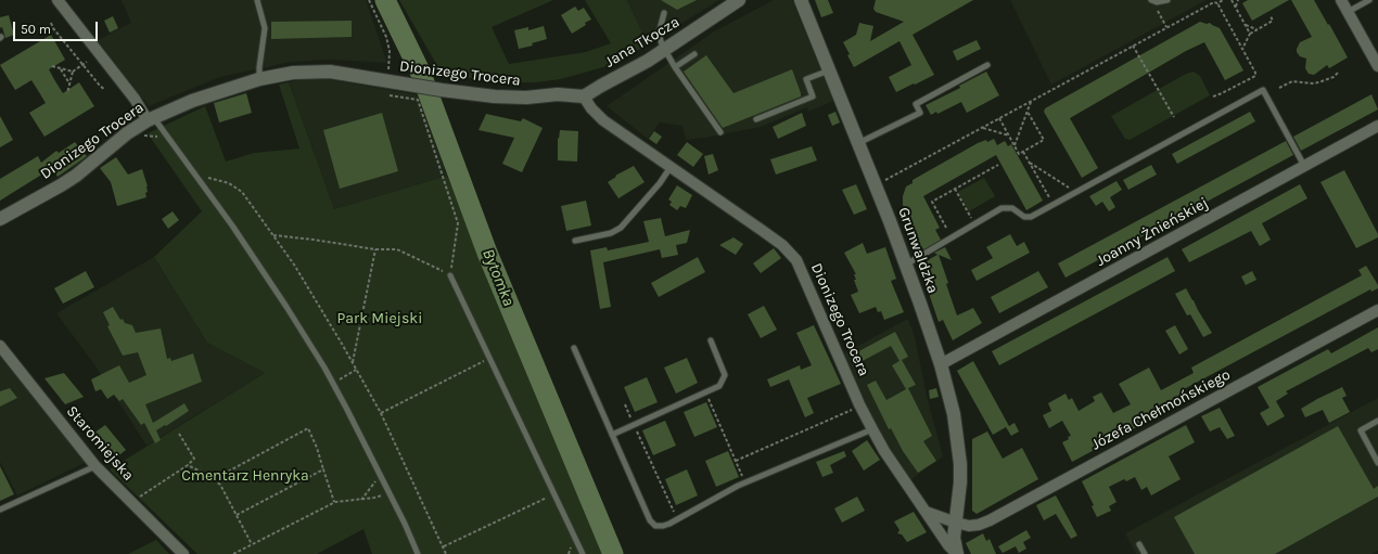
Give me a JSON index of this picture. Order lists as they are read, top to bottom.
{
  "streets": {
    "street": [
      "Jana Tkocza",
      "Dionizego Trocera",
      "Joanny Żnieńskiej",
      "Grunwaldzka",
      "Józefa Chełmońskiego",
      "Staromiejska"
    ]
  },
  "crossings": [
    ["Jana Tkocza", "Dionizego Trocera"],
    ["Dionizego Trocera", "Grunwaldzka"],
    ["Joanny Żnieńskiej", "Grunwaldzka"],
    ["Grunwaldzka", "Józefa Chełmońskiego"]
  ],
  "water": ["Bytomka"],
  "parks": ["Park Miejski", "Cmentarz Henryka"],
  "scale_bar": "50 m"
}
